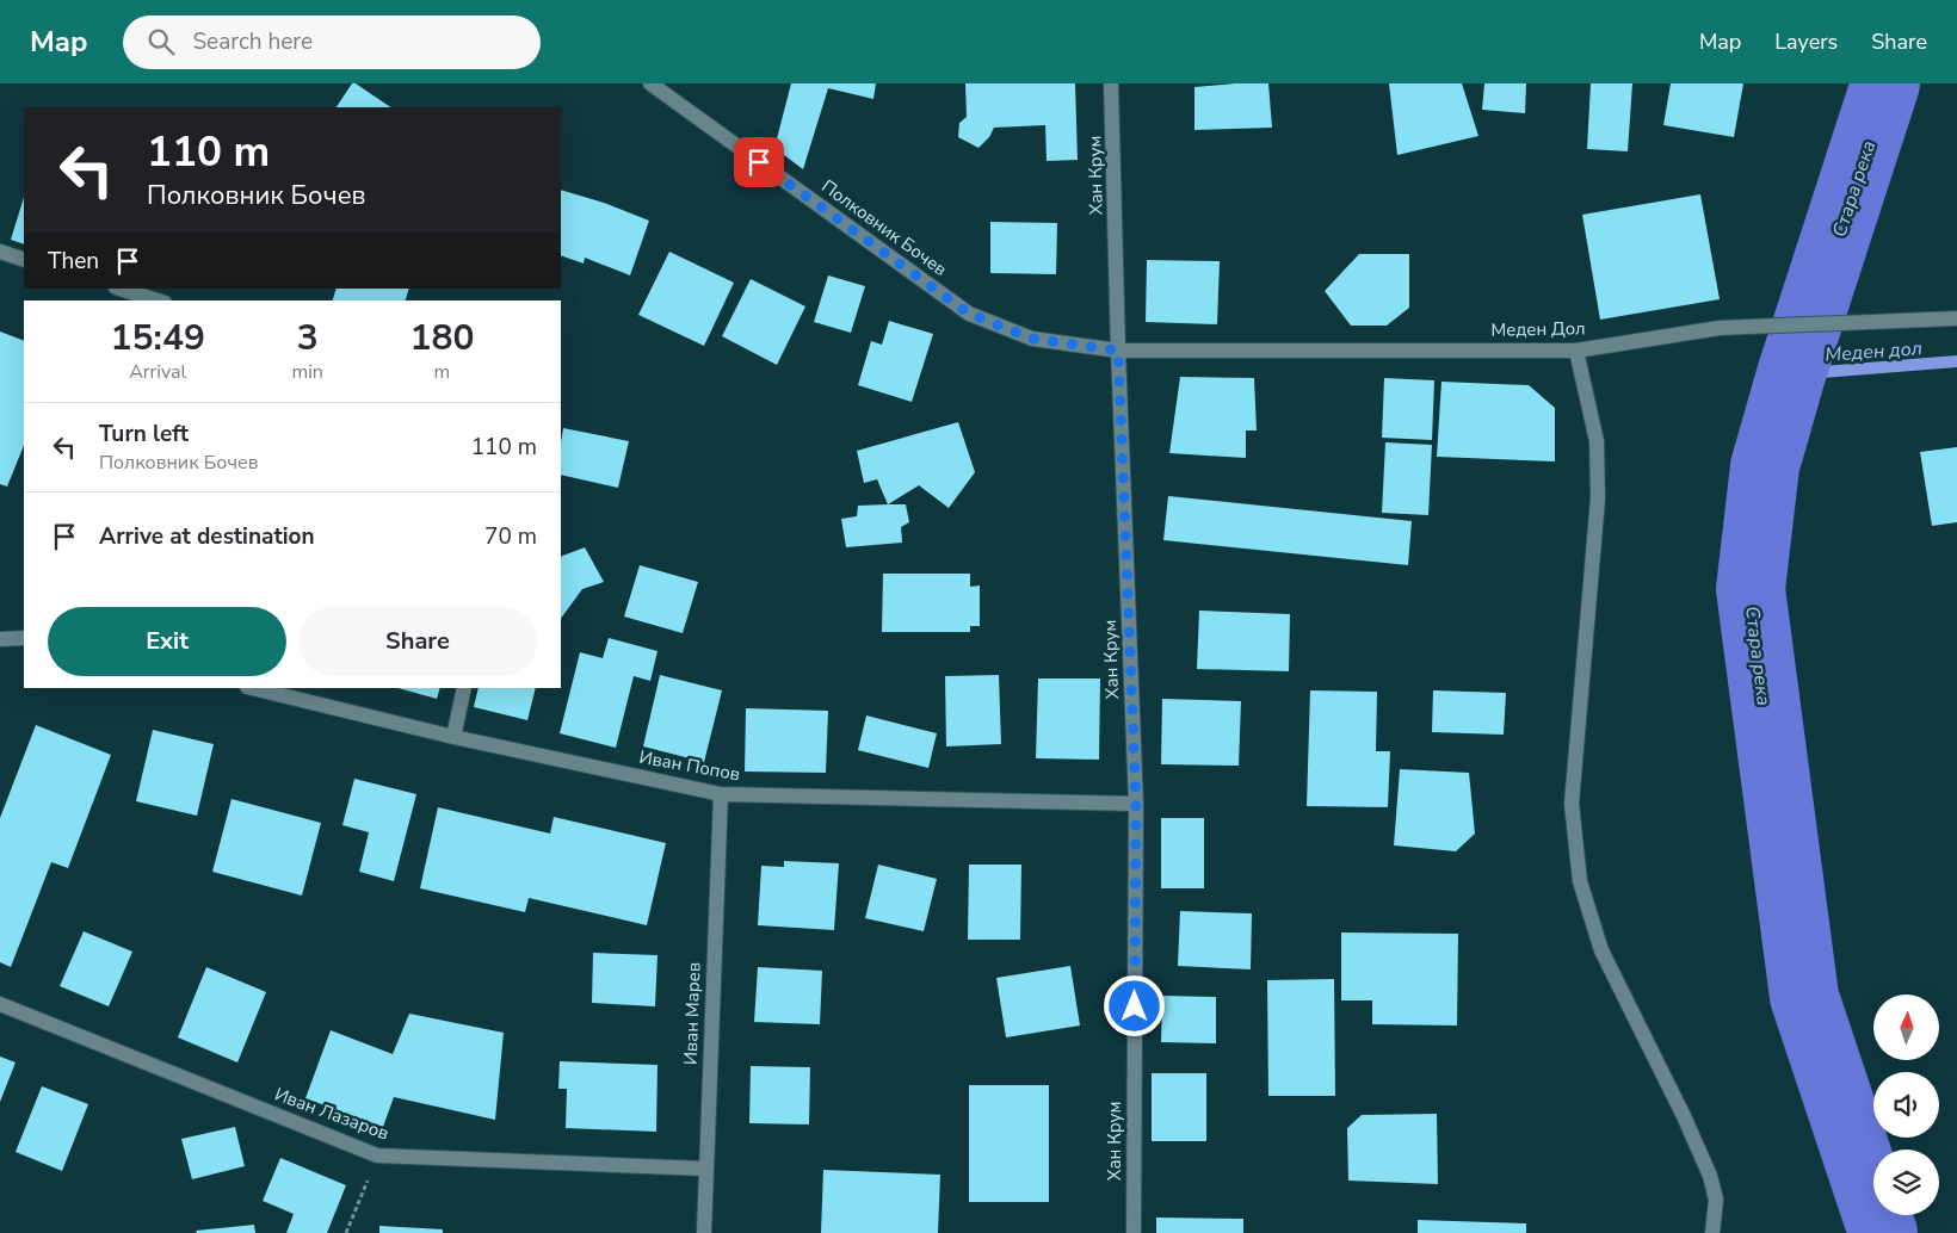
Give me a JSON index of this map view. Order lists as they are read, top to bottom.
{
  "streets": {
    "street": [
      "Хан Крум",
      "Полковник Бочев",
      "Меден Дол",
      "Иван Попов",
      "Иван Марев",
      "Иван Лазаров"
    ]
  },
  "crossings": [
    ["Хан Крум", "Полковник Бочев"],
    ["Хан Крум", "Меден Дол"],
    ["Хан Крум", "Иван Попов"],
    ["Полковник Бочев", "Меден Дол"],
    ["Иван Попов", "Иван Марев"],
    ["Иван Марев", "Иван Лазаров"]
  ],
  "water": ["Стара река", "Меден дол"],
  "north": "top",
  "page": {
    "header": "Map",
    "search": "Search here",
    "nav": ["Map", "Layers", "Share"],
    "turn": ["110 m", "Полковник Бочев"],
    "then": "Then",
    "eta": [
      "15:49",
      "Arrival",
      "3",
      "min",
      "180",
      "m"
    ],
    "list": [
      {
        "name": "Turn left",
        "note": "Полковник Бочев",
        "value": "110 m"
      },
      {
        "name": "Arrive at destination",
        "value": "70 m"
      }
    ],
    "buttons": ["Exit", "Share"]
  }
}
